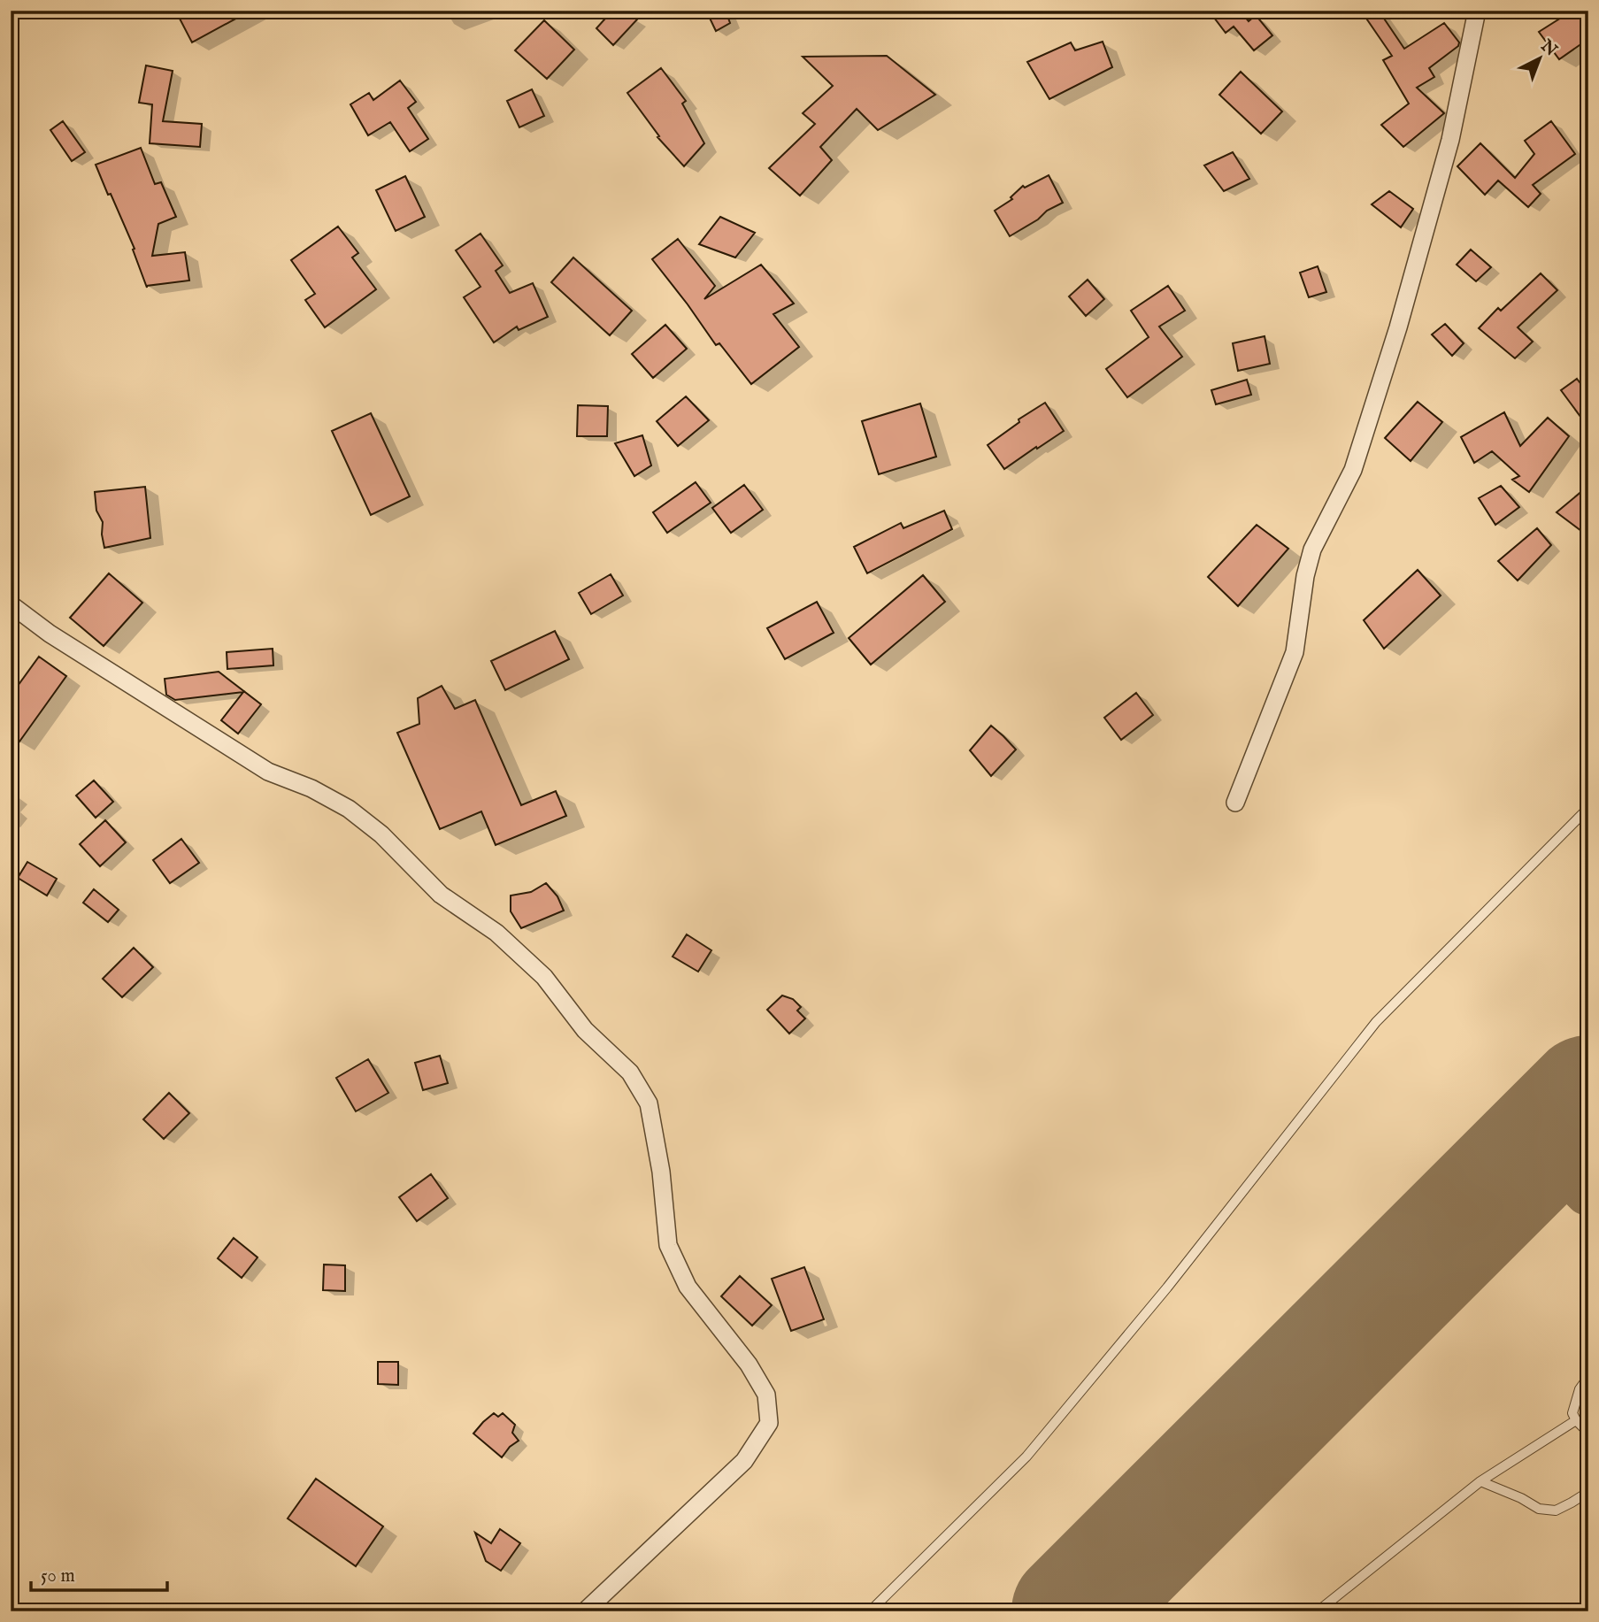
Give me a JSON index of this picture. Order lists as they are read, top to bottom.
{
  "scale_bar": "50 m",
  "north": "top right"
}
